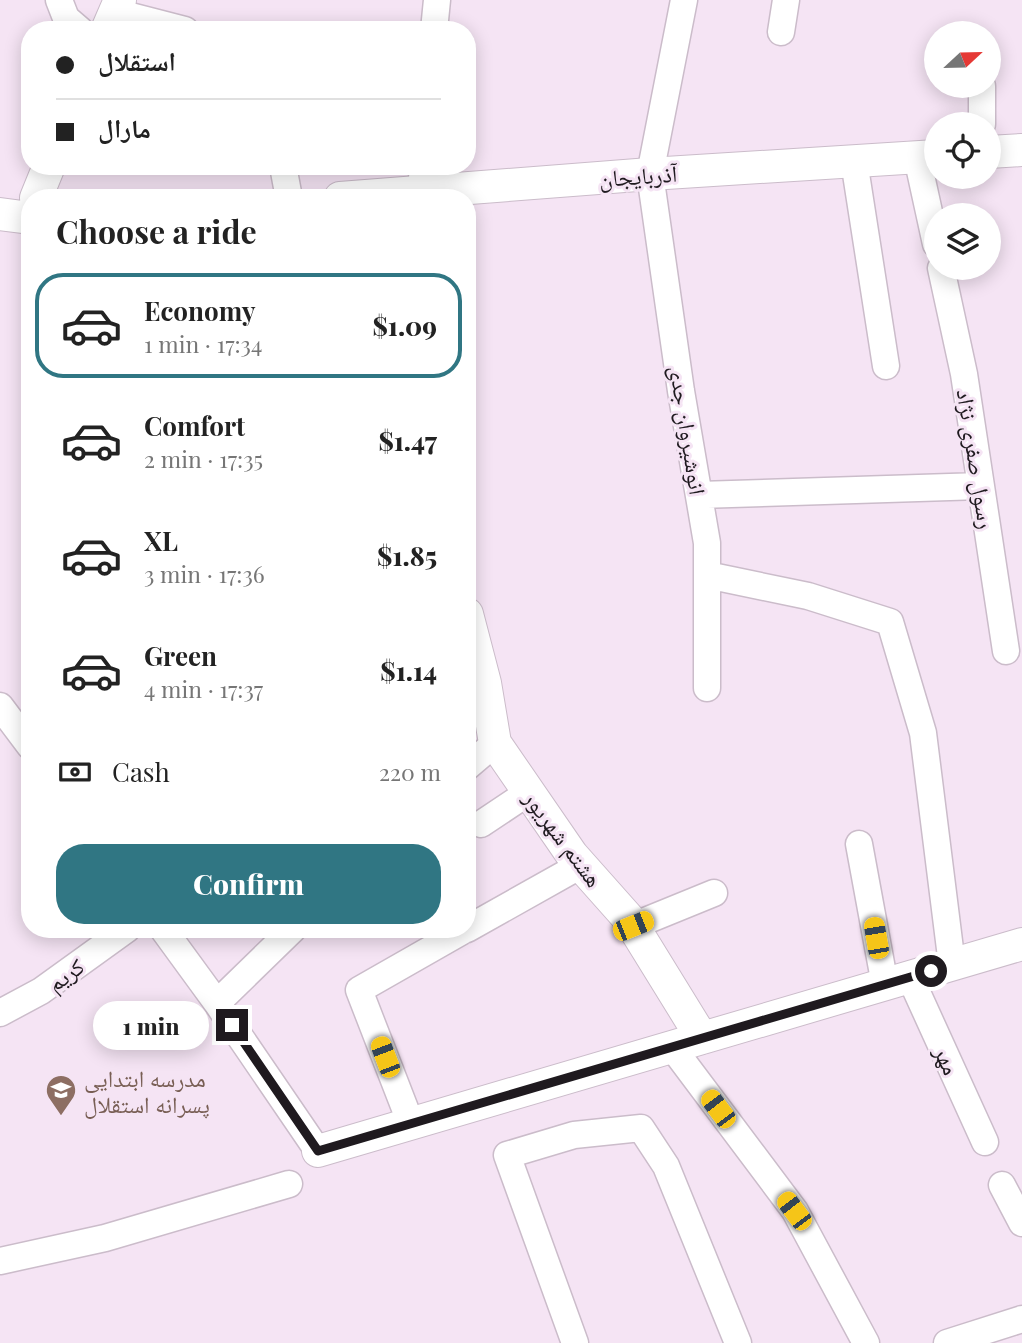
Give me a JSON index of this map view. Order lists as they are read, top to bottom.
{
  "streets": {
    "street": [
      "آذربایجان",
      "انوشیروان جدی",
      "رسول صفری نژاد",
      "هشتم شهریور",
      "کریم",
      "مهر"
    ]
  },
  "crossings": [
    ["آذربایجان", "انوشیروان جدی"]
  ],
  "places": {
    "school or university": ["مدرسه ابتدایی پسرانه استقلال"]
  },
  "north": "right",
  "page": {
    "banner": ["استقلال", "مارال"],
    "heading": "Choose a ride",
    "list": [
      {
        "name": "Economy",
        "note": "1 min · 17:34",
        "value": "$1.09"
      },
      {
        "name": "Comfort",
        "note": "2 min · 17:35",
        "value": "$1.47"
      },
      {
        "name": "XL",
        "note": "3 min · 17:36",
        "value": "$1.85"
      },
      {
        "name": "Green",
        "note": "4 min · 17:37",
        "value": "$1.14"
      }
    ],
    "pay": ["Cash", "220 m"],
    "buttons": "Confirm",
    "bubble": "1 min"
  }
}
